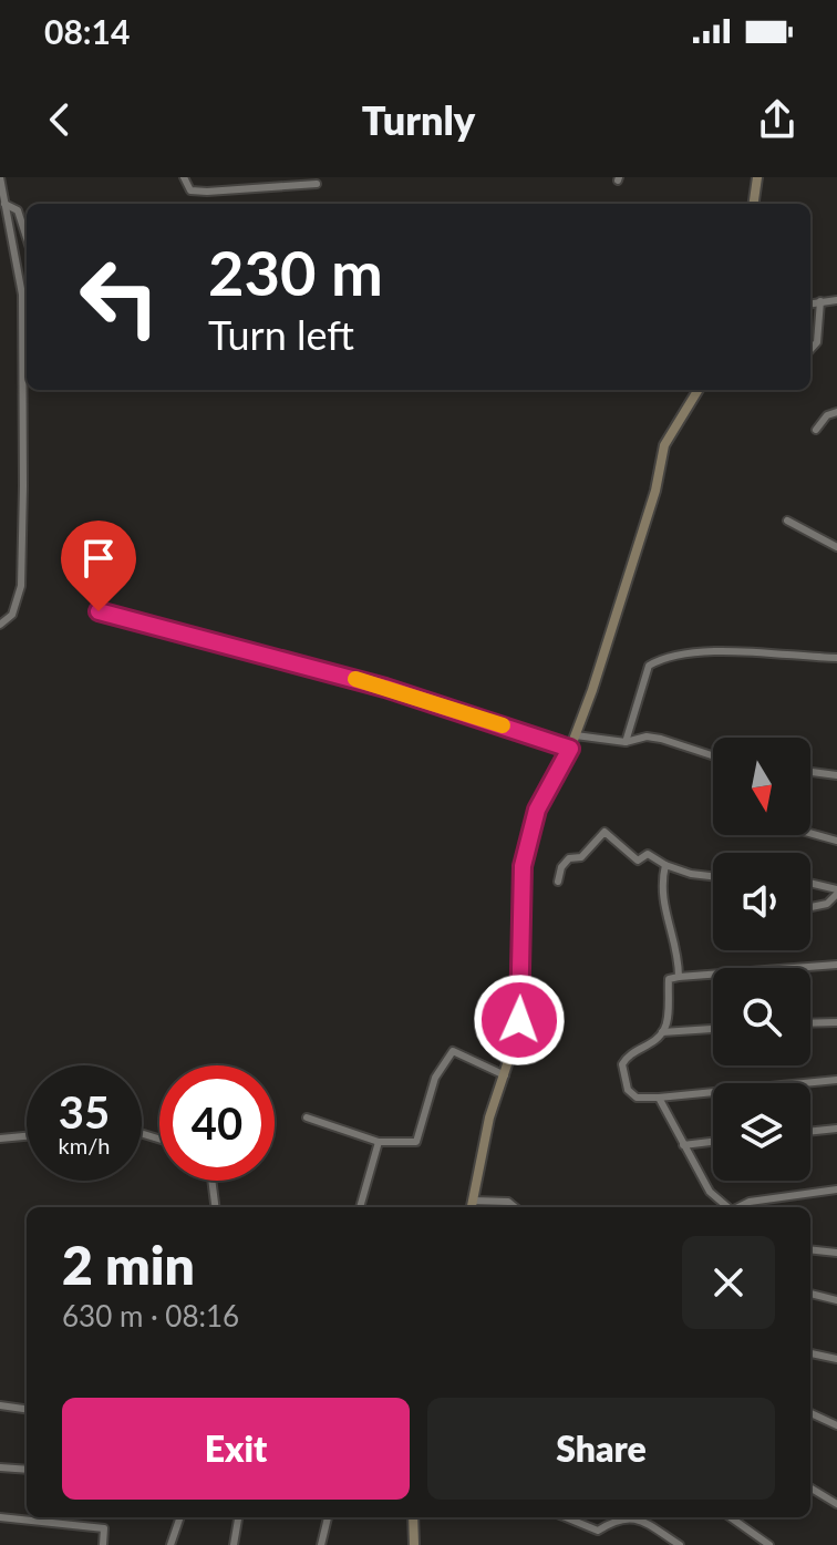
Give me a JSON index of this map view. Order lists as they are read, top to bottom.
{
  "north": "bottom",
  "page": {
    "status": "08:14",
    "header": "Turnly",
    "turn": ["230 m", "Turn left"],
    "speed": "35 km/h",
    "limit": "40",
    "heading": ["2 min", "630 m · 08:16"],
    "buttons": ["Exit", "Share"]
  }
}
